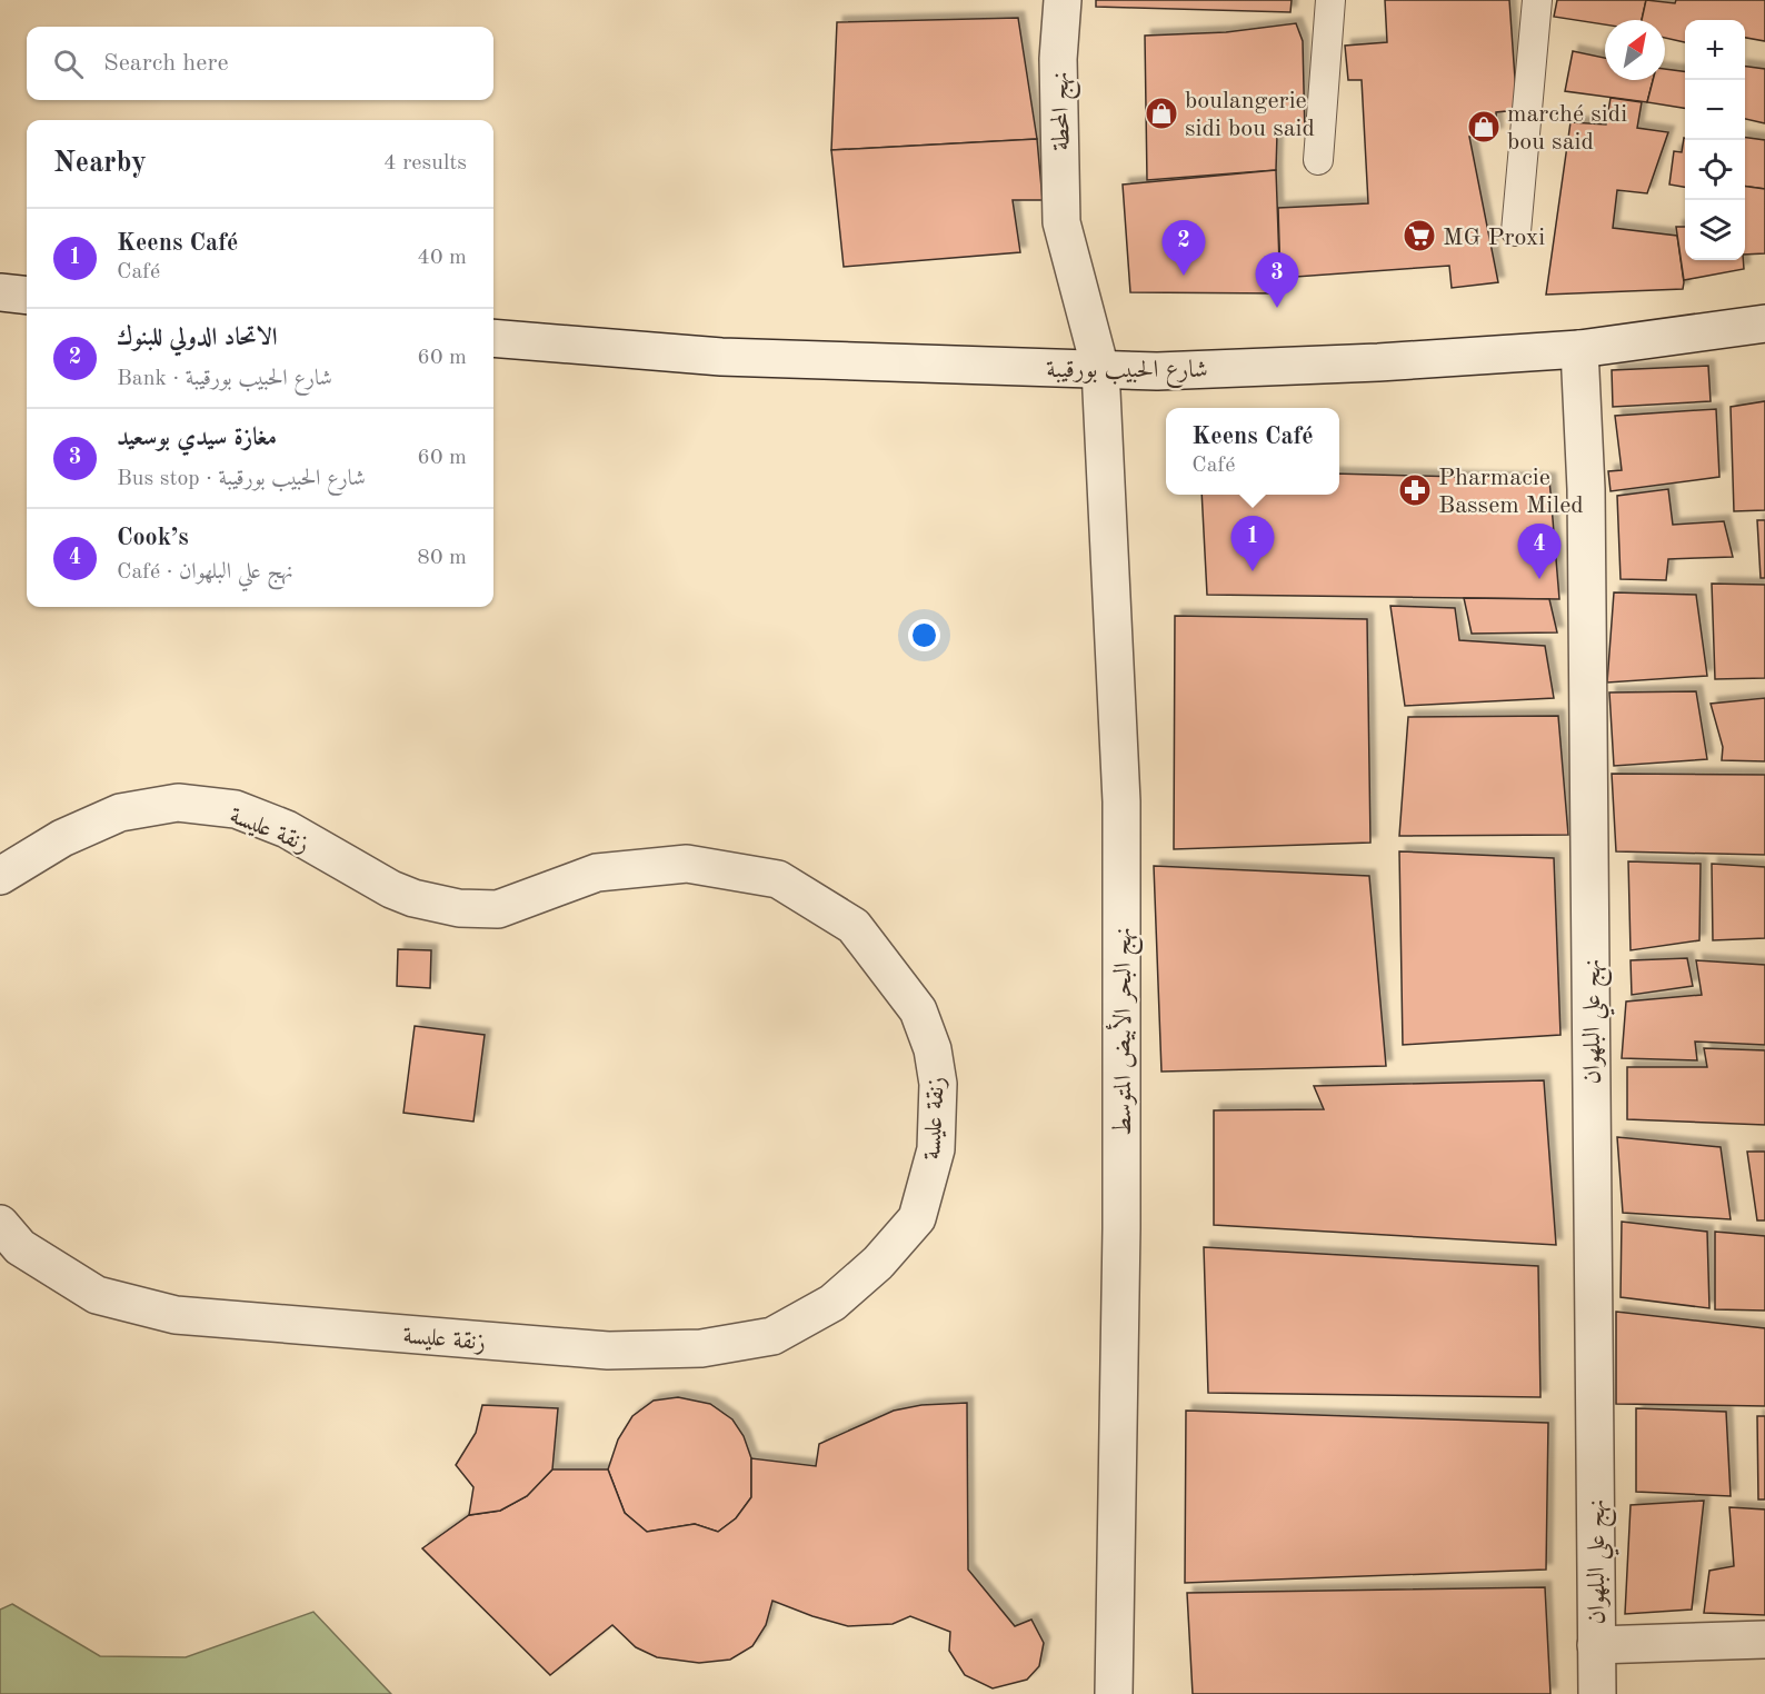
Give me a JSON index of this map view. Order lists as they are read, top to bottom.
{
  "streets": {
    "street": [
      "نهج المحطة",
      "شارع الحبيب بورقيبة",
      "زنقة عليسة",
      "نهج علي البلهوان",
      "نهج البحر الأبيض المتوسط"
    ]
  },
  "crossings": [
    ["نهج المحطة", "شارع الحبيب بورقيبة"],
    ["نهج المحطة", "نهج البحر الأبيض المتوسط"],
    ["شارع الحبيب بورقيبة", "نهج علي البلهوان"],
    ["شارع الحبيب بورقيبة", "نهج البحر الأبيض المتوسط"]
  ],
  "places": {
    "shop": ["boulangerie sidi bou said", "marché sidi bou said"],
    "supermarket": ["MG Proxi"],
    "pharmacy": ["Pharmacie Bassem Miled"]
  },
  "north": "top right",
  "page": {
    "map_buttons": ["+", "−"],
    "search": "Search here",
    "heading": ["Nearby", "4 results"],
    "list": [
      {
        "mark": "1",
        "name": "Keens Café",
        "note": "Café",
        "value": "40 m"
      },
      {
        "mark": "2",
        "name": "الاتحاد الدولي للبنوك",
        "note": "Bank · شارع الحبيب بورقيبة",
        "value": "60 m"
      },
      {
        "mark": "3",
        "name": "مغازة سيدي بوسعيد",
        "note": "Bus stop · شارع الحبيب بورقيبة",
        "value": "60 m"
      },
      {
        "mark": "4",
        "name": "Cook’s",
        "note": "Café · نهج علي البلهوان",
        "value": "80 m"
      }
    ],
    "pins": [
      "2",
      "3",
      "1",
      "4"
    ],
    "popup": ["Keens Café", "Café"]
  }
}
